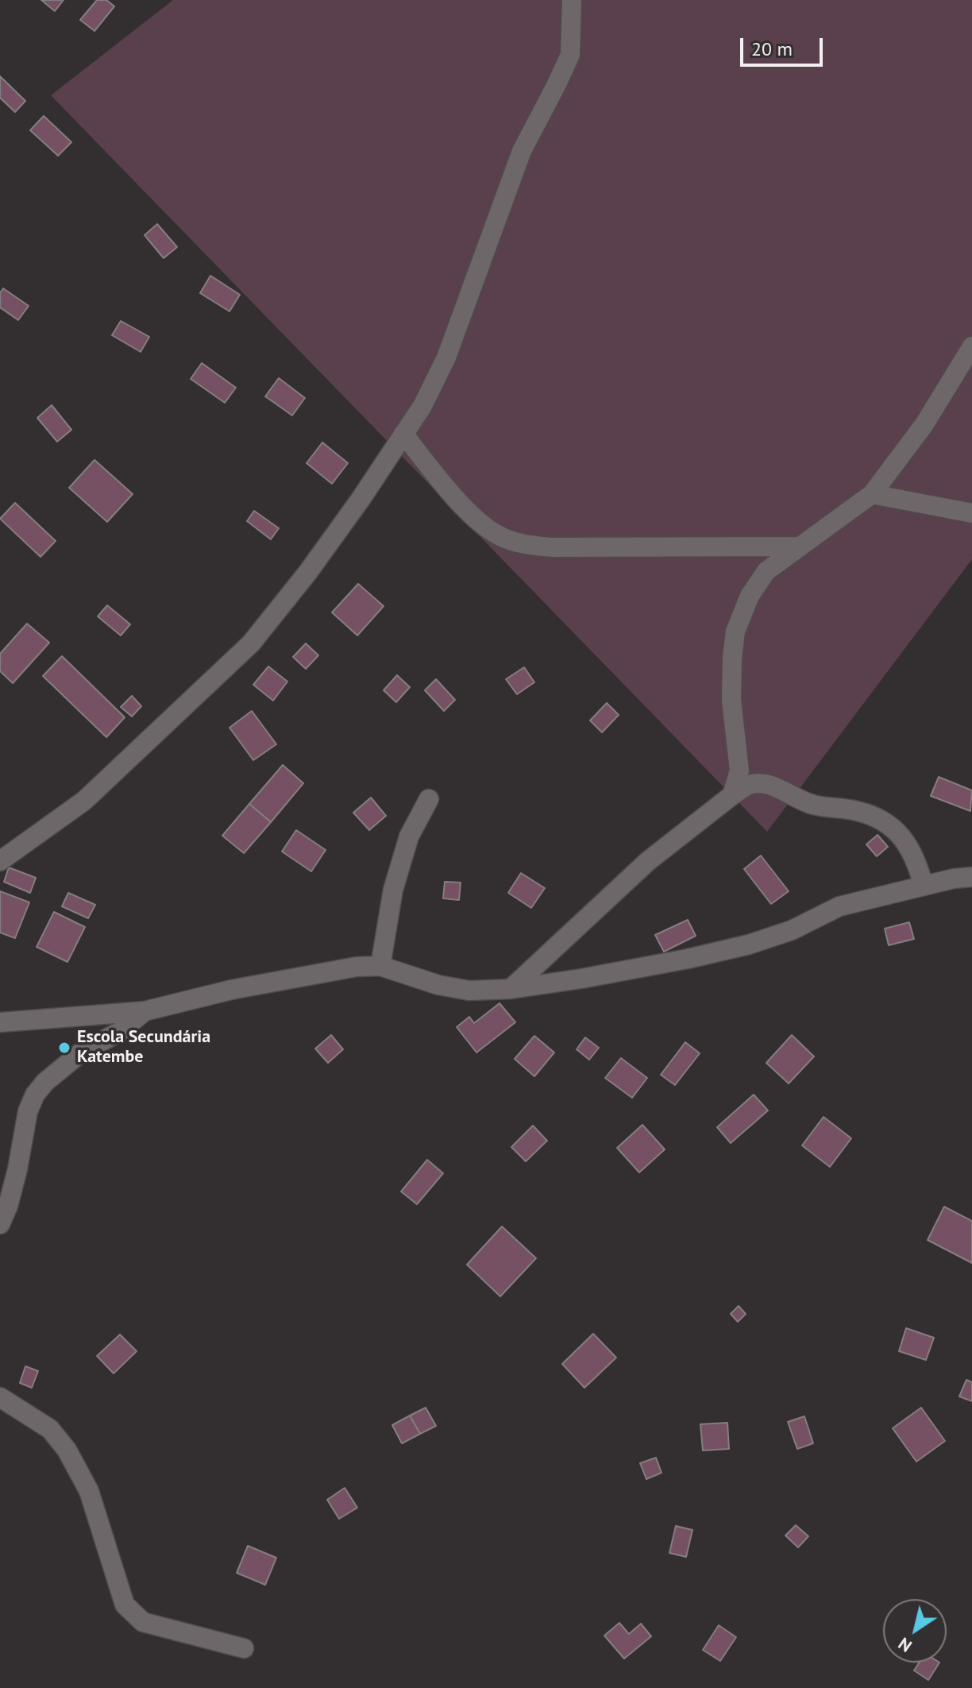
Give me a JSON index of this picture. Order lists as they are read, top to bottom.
{
  "places": ["Escola Secundária Katembe"],
  "scale_bar": "20 m",
  "north": "bottom left"
}
